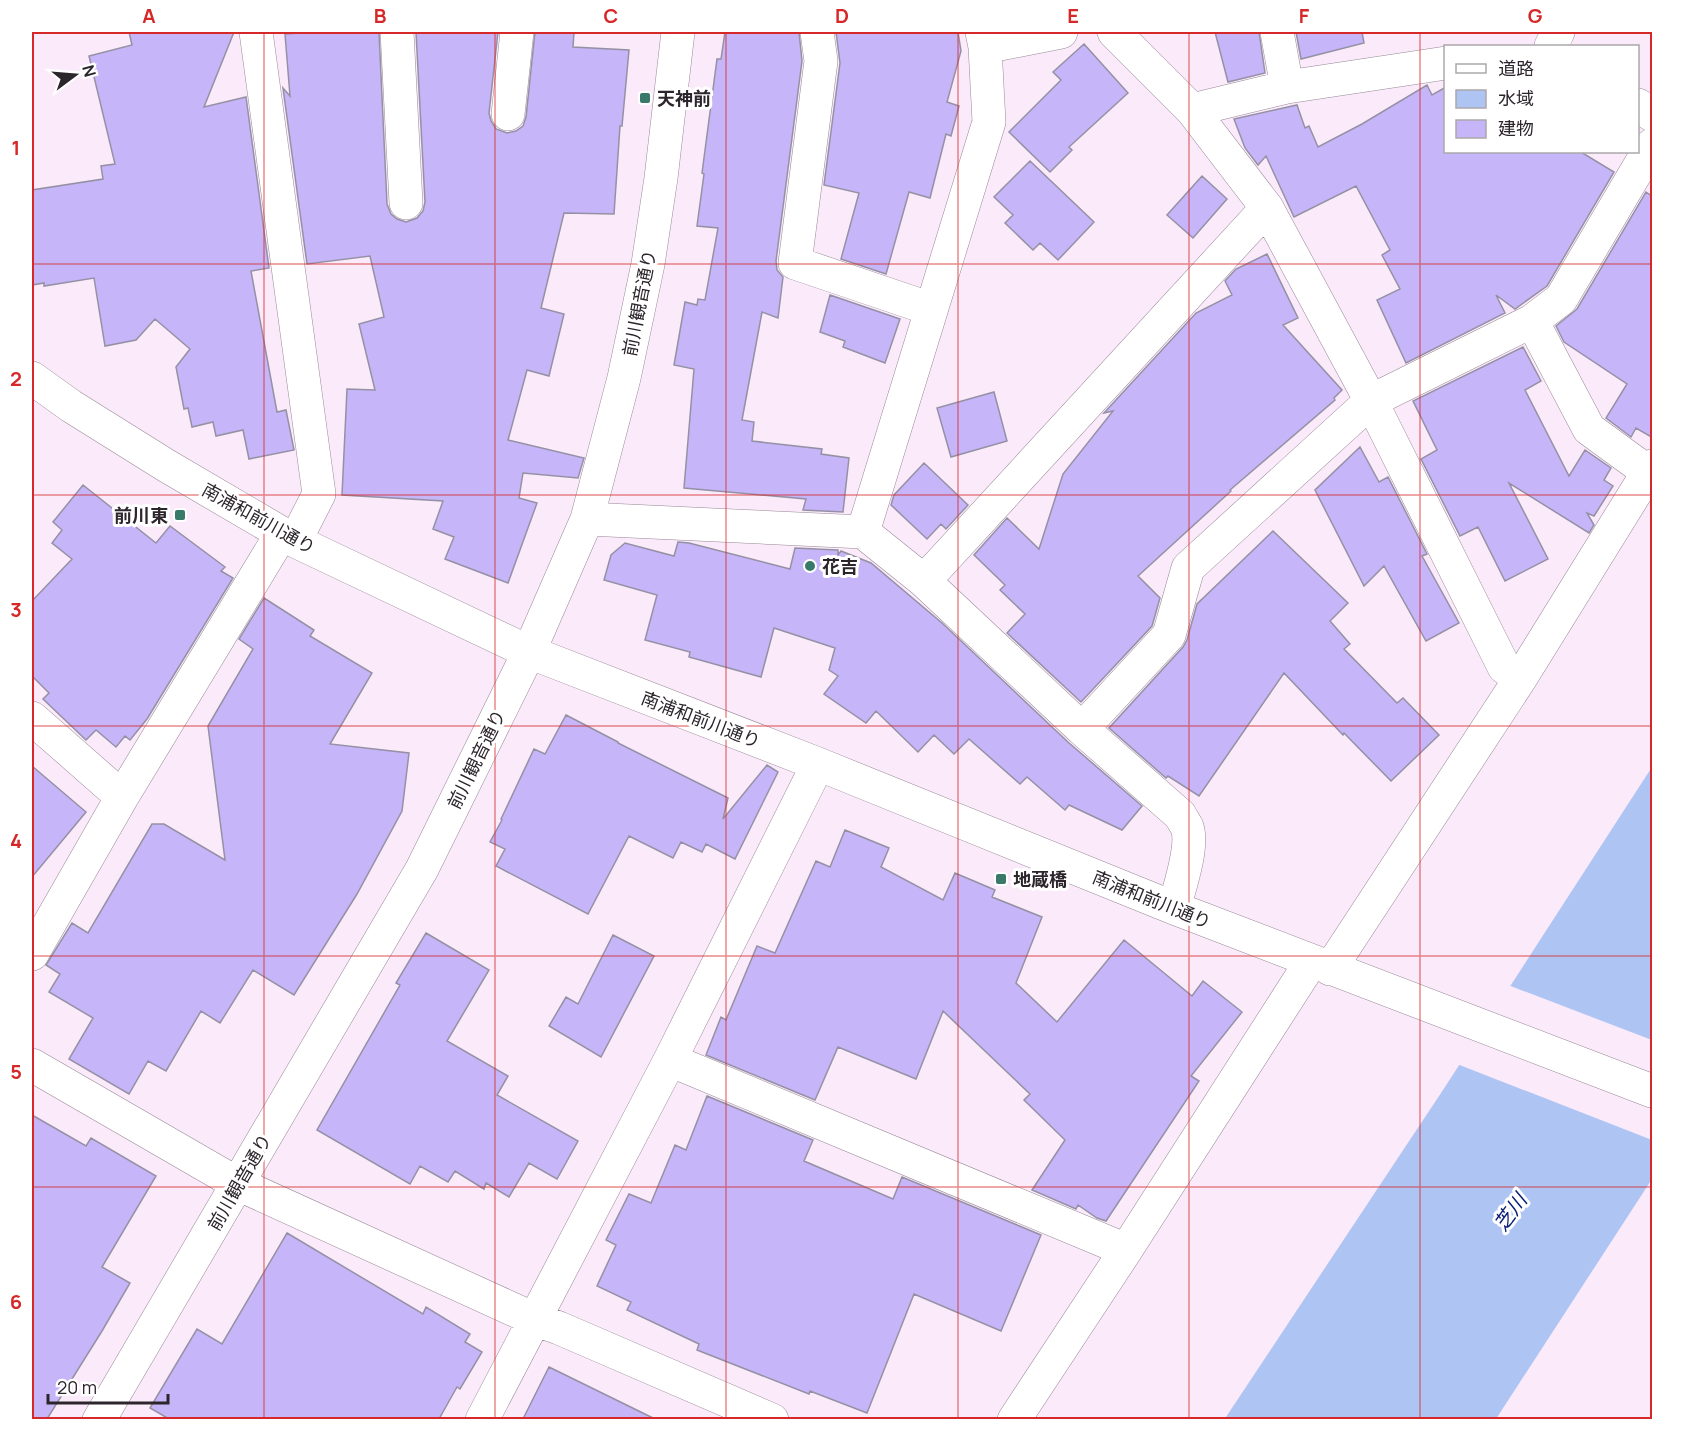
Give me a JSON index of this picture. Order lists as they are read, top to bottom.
{
  "streets": {
    "street": ["前川観音通り", "南浦和前川通り"]
  },
  "crossings": [
    ["前川観音通り", "南浦和前川通り"]
  ],
  "water": ["芝川"],
  "places": {
    "transit": ["天神前", "前川東", "地蔵橋"],
    "other": ["花吉"]
  },
  "legend": ["道路", "水域", "建物"],
  "scale_bar": "20 m",
  "north": "right",
  "grid": {
    "columns": [
      "A",
      "B",
      "C",
      "D",
      "E",
      "F",
      "G"
    ],
    "rows": [
      "1",
      "2",
      "3",
      "4",
      "5",
      "6"
    ]
  }
}
